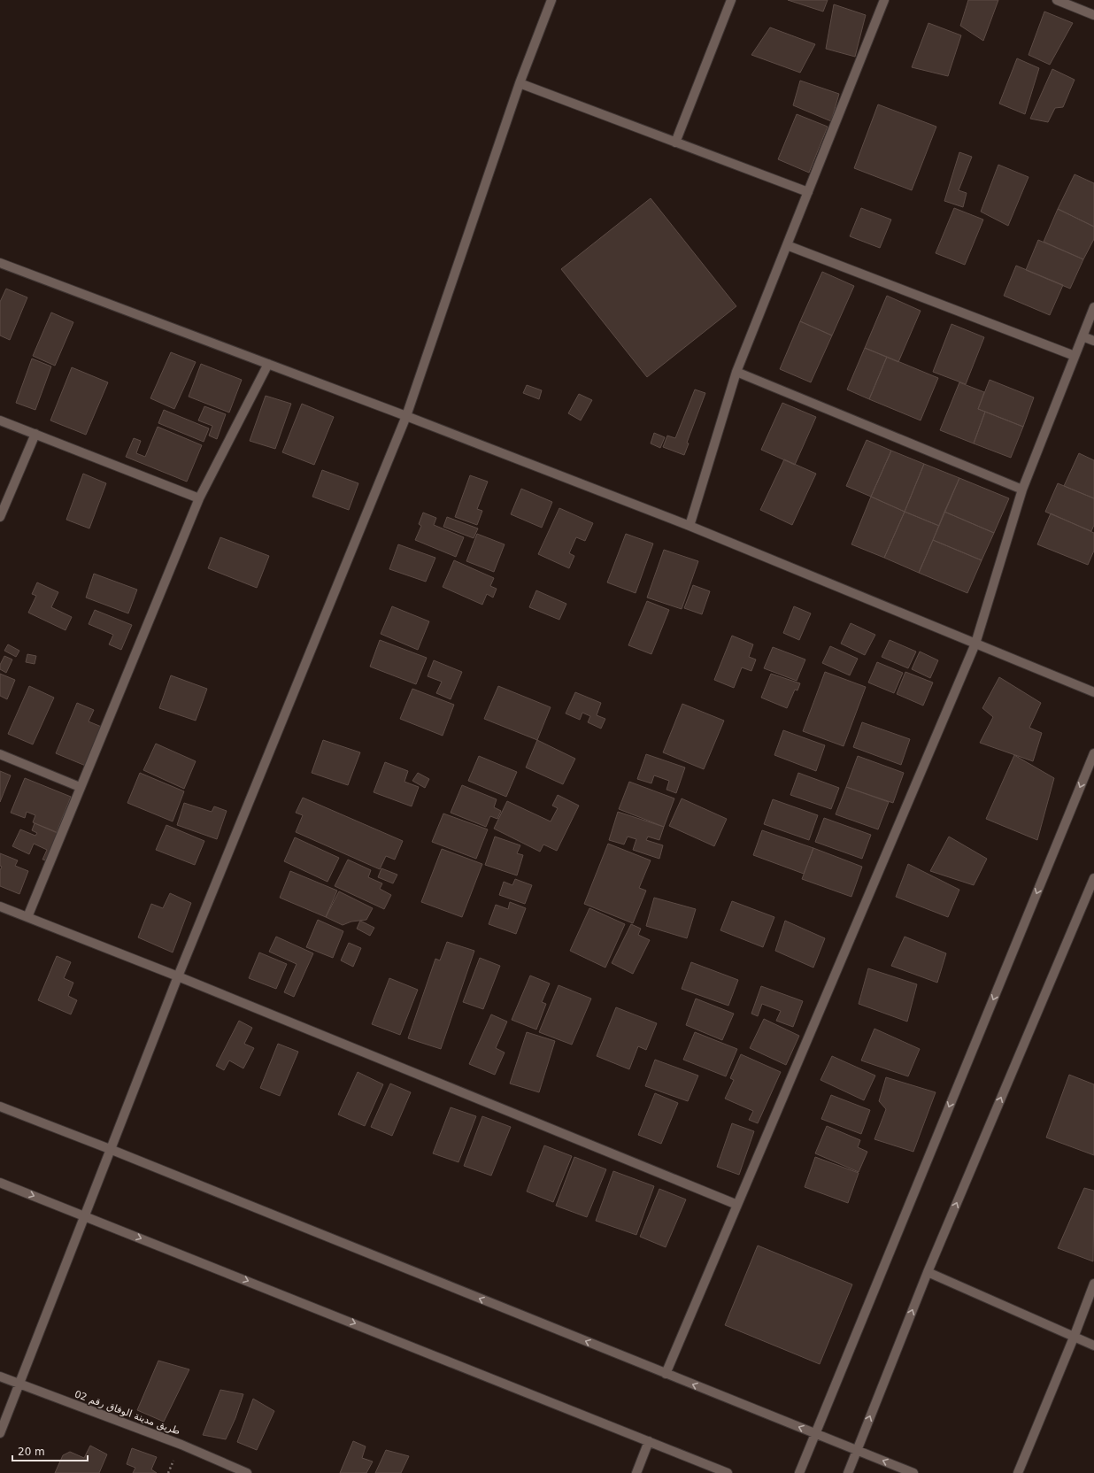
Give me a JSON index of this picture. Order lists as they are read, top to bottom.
{
  "streets": {
    "street": ["طريق مدينة الوفاق رقم 02"]
  },
  "scale_bar": "20 m"
}
